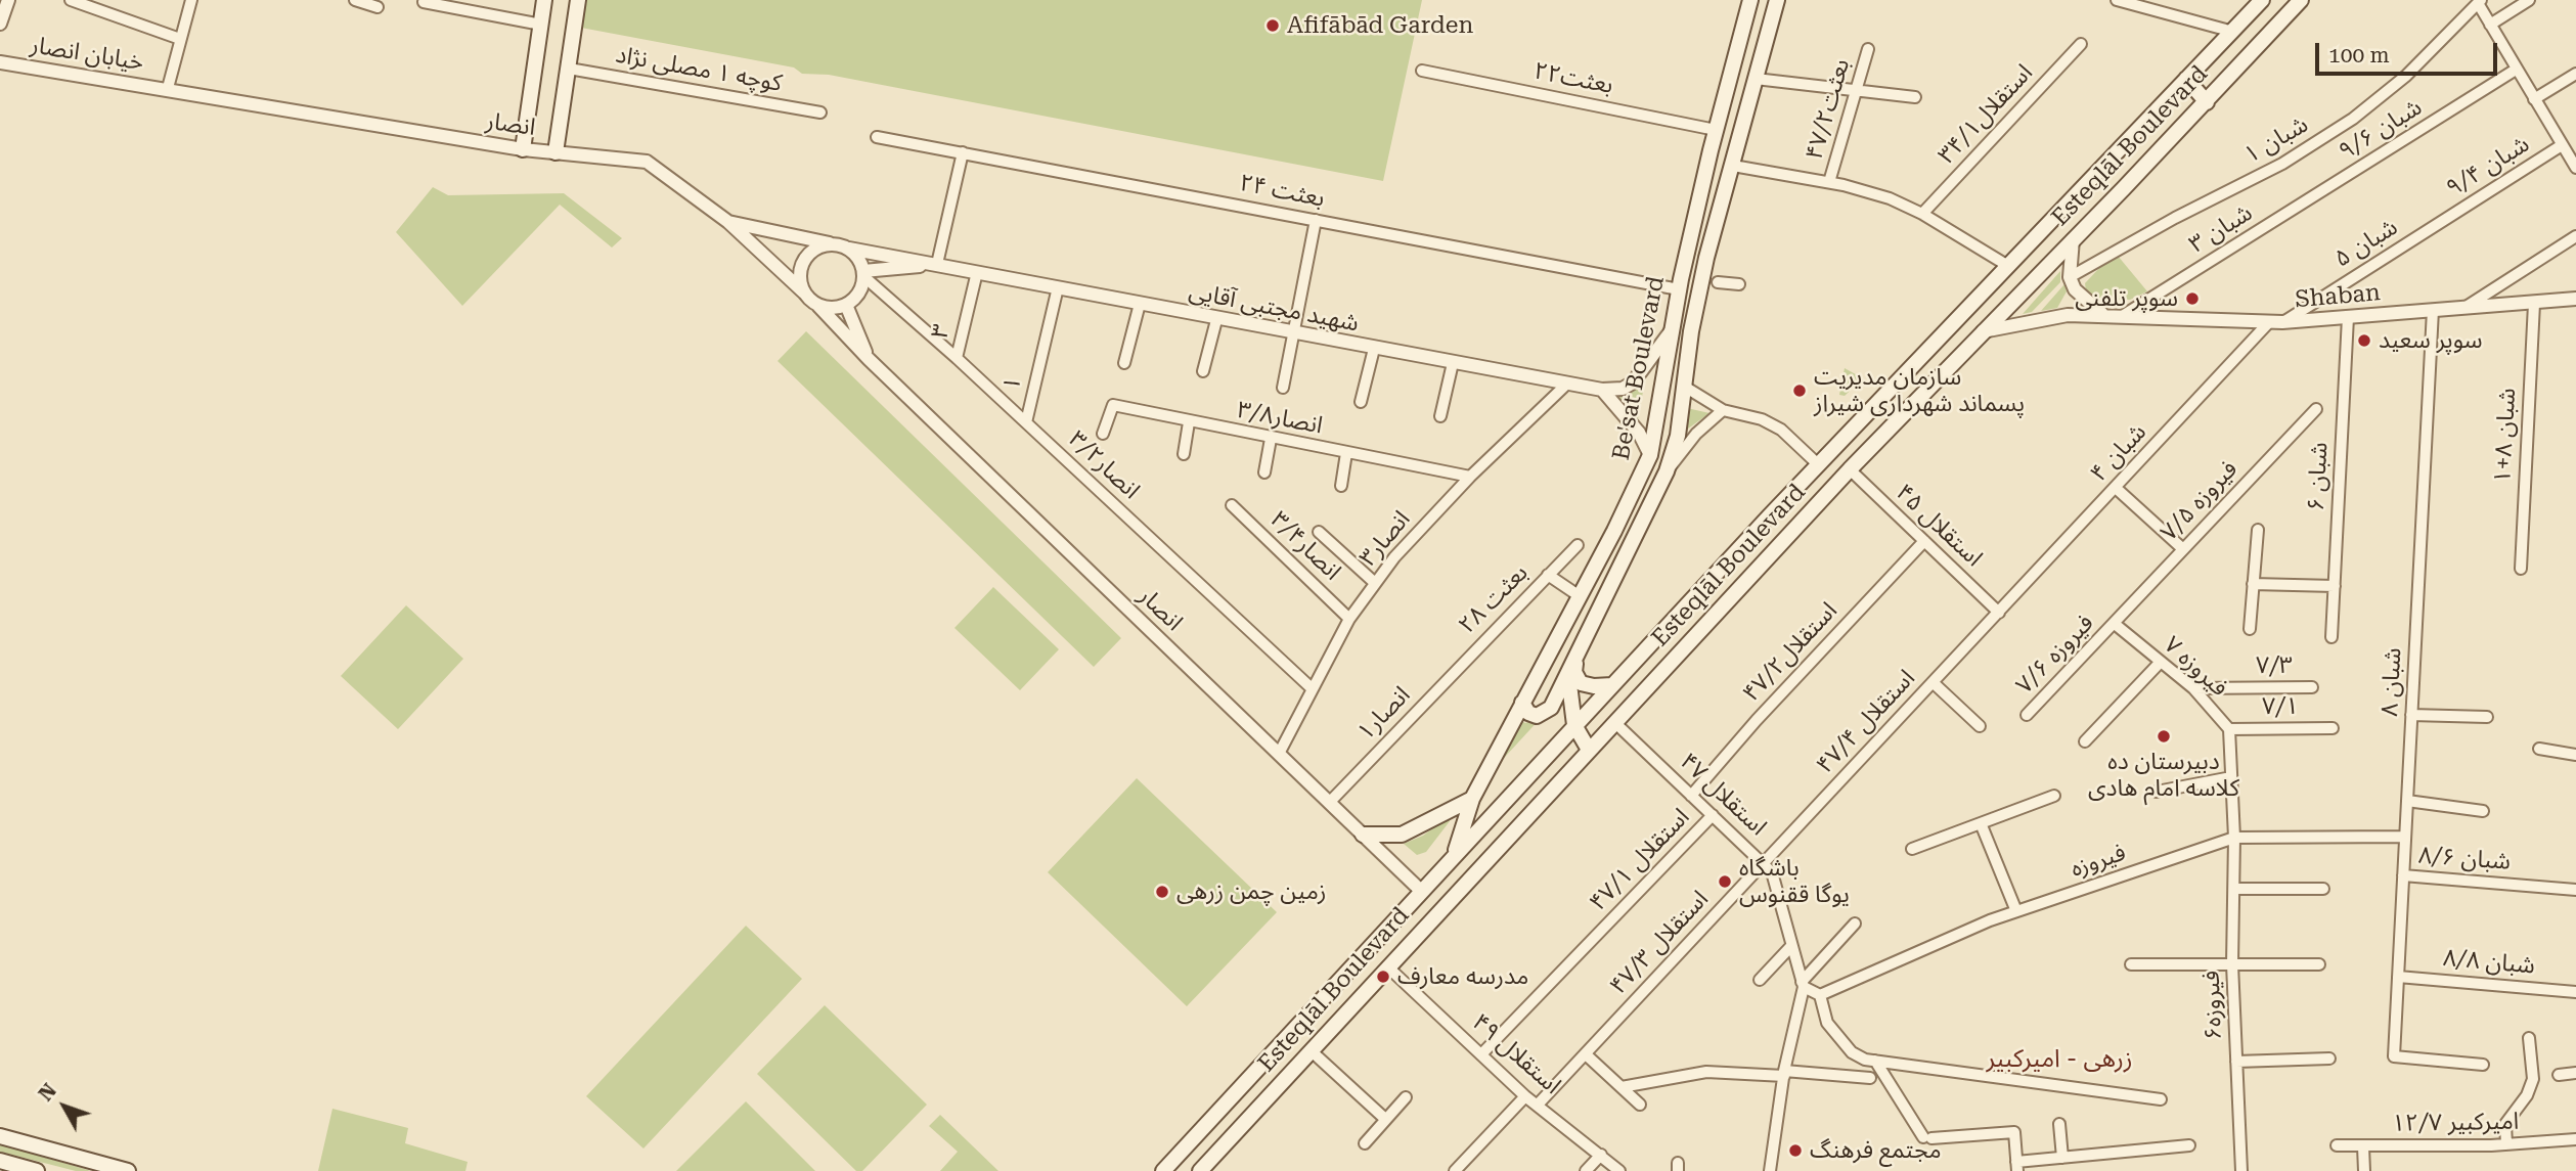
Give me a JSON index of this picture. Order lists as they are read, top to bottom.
{
  "streets": {
    "main road": ["Esteqlāl Boulevard", "Be'sat Boulevard"],
    "street": [
      "خیابان انصار",
      "کوچه ۱ مصلی نژاد",
      "بعثت۲۲",
      "بعثت۴۷/۲",
      "استقلال۳۴/۱",
      "انصار",
      "۹/۶ شبان",
      "۱ شبان",
      "۹/۴ شبان",
      "بعثت ۲۴",
      "۳ شبان",
      "۵ شبان",
      "Shaban",
      "شهید مجتبی آقایی",
      "۳",
      "۱",
      "انصار۳/۸",
      "۱+۸ شبان",
      "۴ شبان",
      "انصار۳/۲",
      "۶ شبان",
      "۷/۵ فیروزه",
      "۴۵ استقلال",
      "انصار۳",
      "انصار۳/۴",
      "بعثت ۲۸",
      "استقلال۴۷/۲",
      "۷/۶ فیروزه",
      "۷/۳",
      "۷ فیروزه",
      "۸ شبان",
      "۷/۱",
      "انصار۱",
      "۴۷/۴ استقلال",
      "۴۷ استقلال",
      "۸/۶ شبان",
      "۴۷/۱ استقلال",
      "فیروزه",
      "۴۷/۳ استقلال",
      "۸/۸ شبان",
      "فیروزه۶",
      "۴۹ استقلال",
      "۱۲/۷ امیرکبیر"
    ]
  },
  "crossings": [
    ["خیابان انصار", "انصار"],
    ["بعثت۲۲", "Be'sat Boulevard"],
    ["انصار", "Esteqlāl Boulevard"],
    ["انصار", "شهید مجتبی آقایی"],
    ["انصار", "انصار۳/۲"],
    ["انصار", "انصار۳"],
    ["انصار", "انصار۱"],
    ["۹/۶ شبان", "۳ شبان"],
    ["Esteqlāl Boulevard", "Shaban"],
    ["Esteqlāl Boulevard", "Be'sat Boulevard"],
    ["Esteqlāl Boulevard", "۴۵ استقلال"],
    ["Esteqlāl Boulevard", "۴۷ استقلال"],
    ["Esteqlāl Boulevard", "۴۹ استقلال"],
    ["۹/۴ شبان", "۵ شبان"],
    ["بعثت ۲۴", "Be'sat Boulevard"],
    ["۳ شبان", "Shaban"],
    ["۵ شبان", "Shaban"],
    ["۵ شبان", "۴ شبان"],
    ["Shaban", "۱+۸ شبان"],
    ["Shaban", "۴ شبان"],
    ["Shaban", "۶ شبان"],
    ["Shaban", "۸ شبان"],
    ["شهید مجتبی آقایی", "۳"],
    ["شهید مجتبی آقایی", "۱"],
    ["شهید مجتبی آقایی", "انصار۳/۲"],
    ["شهید مجتبی آقایی", "انصار۳"],
    ["۳", "انصار۳/۲"],
    ["Be'sat Boulevard", "بعثت ۲۸"],
    ["۱", "انصار۳/۲"],
    ["انصار۳/۸", "انصار۳"],
    ["۴ شبان", "۴۵ استقلال"],
    ["۴ شبان", "۴۷/۴ استقلال"],
    ["انصار۳/۲", "انصار۳"],
    ["۷/۵ فیروزه", "۷/۶ فیروزه"],
    ["۷/۵ فیروزه", "۷ فیروزه"],
    ["۴۵ استقلال", "استقلال۴۷/۲"],
    ["۴۵ استقلال", "۴۷/۴ استقلال"],
    ["انصار۳", "انصار۳/۴"],
    ["بعثت ۲۸", "انصار۱"],
    ["استقلال۴۷/۲", "۴۷ استقلال"],
    ["۷/۶ فیروزه", "۷ فیروزه"],
    ["۷/۳", "۷ فیروزه"],
    ["۷ فیروزه", "۷/۱"],
    ["۷ فیروزه", "فیروزه"],
    ["۷ فیروزه", "فیروزه۶"],
    ["۸ شبان", "۸/۶ شبان"],
    ["۸ شبان", "فیروزه"],
    ["۸ شبان", "۸/۸ شبان"],
    ["۴۷/۴ استقلال", "۴۷ استقلال"],
    ["۴۷/۴ استقلال", "۴۷/۳ استقلال"],
    ["۴۷ استقلال", "۴۷/۱ استقلال"],
    ["۴۷ استقلال", "۴۷/۳ استقلال"],
    ["۴۷/۱ استقلال", "۴۹ استقلال"],
    ["فیروزه", "فیروزه۶"],
    ["۴۷/۳ استقلال", "۴۹ استقلال"]
  ],
  "districts": ["زرهی - امیرکبیر"],
  "places": [
    "Afifābād Garden",
    "سوپر تلفنی",
    "سوپر سعید",
    "سازمان مدیریت پسماند شهرداری شیراز",
    "دبیرستان ده کلاسه امام هادی",
    "باشگاه یوگا ققنوس",
    "زمین چمن زرهی",
    "مدرسه معارف",
    "مجتمع فرهنگ"
  ],
  "scale_bar": "100 m",
  "north": "top left"
}
